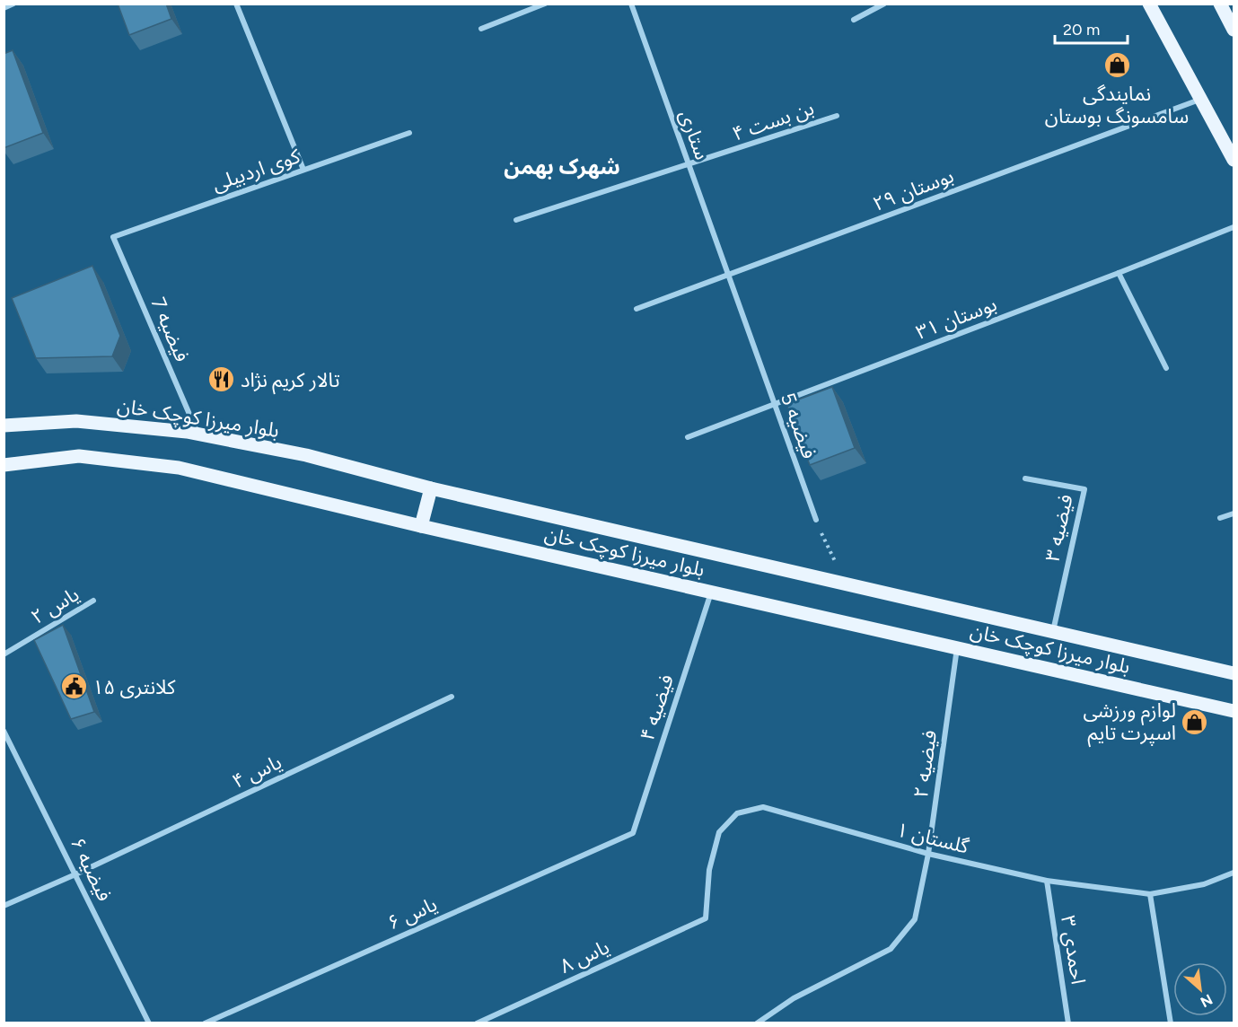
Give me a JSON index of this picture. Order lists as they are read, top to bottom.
{
  "streets": {
    "main road": ["بلوار میرزا کوچک خان"],
    "street": [
      "بن بست ۴",
      "ستاری",
      "کوی اردبیلی",
      "بوستان ۲۹",
      "بوستان ۳۱",
      "فیضیه 7",
      "فیضیه 5",
      "فیضیه ۳",
      "یاس ۲",
      "فیضیه ۴",
      "فیضیه ۲",
      "یاس ۴",
      "گلستان ۱",
      "فیضیه ۶",
      "یاس ۶",
      "احمدی ۳",
      "یاس ۸"
    ]
  },
  "crossings": [
    ["بن بست ۴", "ستاری"],
    ["ستاری", "بوستان ۲۹"],
    ["ستاری", "فیضیه 5"],
    ["کوی اردبیلی", "فیضیه 7"],
    ["بوستان ۲۹", "فیضیه 5"],
    ["بوستان ۳۱", "فیضیه 5"],
    ["فیضیه 7", "بلوار میرزا کوچک خان"],
    ["بلوار میرزا کوچک خان", "فیضیه ۳"],
    ["بلوار میرزا کوچک خان", "فیضیه ۴"],
    ["بلوار میرزا کوچک خان", "فیضیه ۲"],
    ["فیضیه ۴", "یاس ۶"],
    ["فیضیه ۲", "گلستان ۱"],
    ["یاس ۴", "فیضیه ۶"],
    ["گلستان ۱", "احمدی ۳"],
    ["گلستان ۱", "یاس ۸"]
  ],
  "districts": ["شهرک بهمن"],
  "places": {
    "shop": ["نمایندگی سامسونگ بوستان", "لوازم ورزشی اسپرت تایم"],
    "restaurant": ["تالار کریم نژاد"],
    "public building": ["کلانتری ۱۵"]
  },
  "scale_bar": "20 m",
  "north": "bottom right"
}
